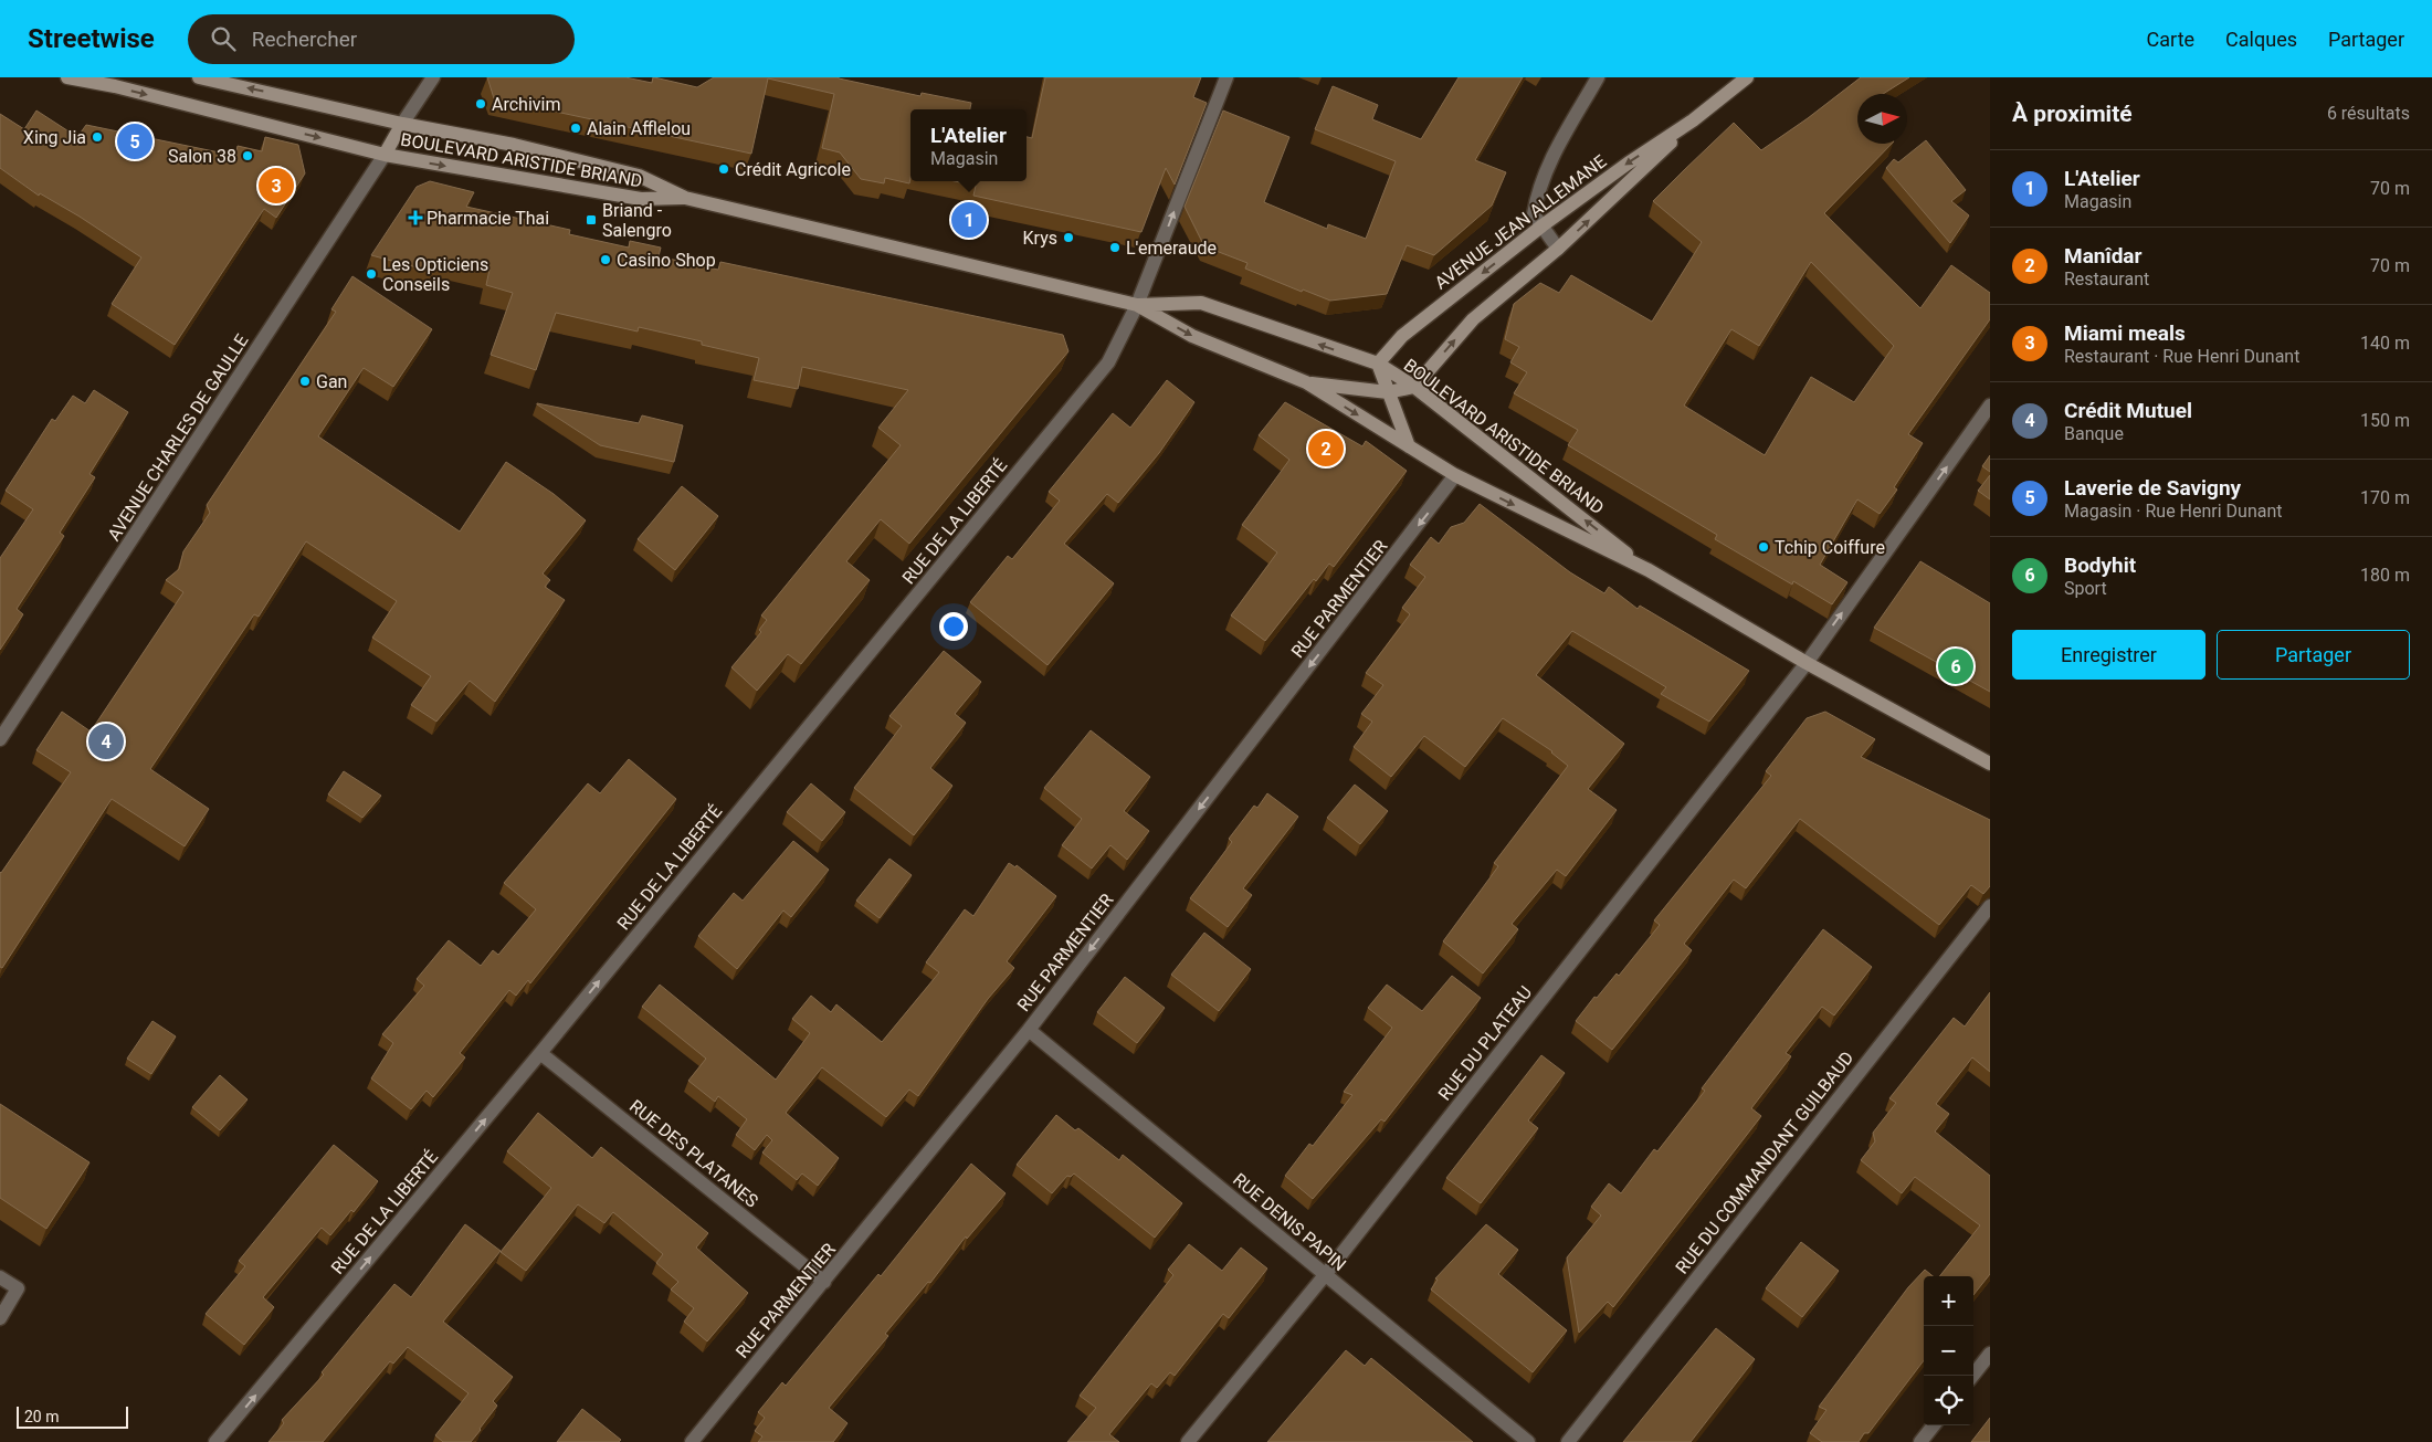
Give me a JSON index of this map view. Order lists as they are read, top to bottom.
{
  "streets": {
    "main road": ["BOULEVARD ARISTIDE BRIAND", "AVENUE JEAN ALLEMANE"],
    "street": [
      "AVENUE CHARLES DE GAULLE",
      "RUE DE LA LIBERTÉ",
      "RUE PARMENTIER",
      "RUE DU PLATEAU",
      "RUE DES PLATANES",
      "RUE DU COMMANDANT GUILBAUD",
      "RUE DENIS PAPIN"
    ]
  },
  "crossings": [
    ["BOULEVARD ARISTIDE BRIAND", "AVENUE JEAN ALLEMANE"],
    ["BOULEVARD ARISTIDE BRIAND", "AVENUE CHARLES DE GAULLE"],
    ["BOULEVARD ARISTIDE BRIAND", "RUE DE LA LIBERTÉ"],
    ["BOULEVARD ARISTIDE BRIAND", "RUE PARMENTIER"],
    ["BOULEVARD ARISTIDE BRIAND", "RUE DU PLATEAU"],
    ["RUE DE LA LIBERTÉ", "RUE DES PLATANES"],
    ["RUE PARMENTIER", "RUE DES PLATANES"],
    ["RUE PARMENTIER", "RUE DENIS PAPIN"],
    ["RUE DU PLATEAU", "RUE DENIS PAPIN"]
  ],
  "one_way": ["RUE DE LA LIBERTÉ", "RUE PARMENTIER"],
  "places": {
    "other": [
      "Archivim",
      "Alain Afflelou",
      "Xing Jia",
      "Salon 38",
      "Crédit Agricole",
      "Krys",
      "L'emeraude",
      "Casino Shop",
      "Les Opticiens Conseils",
      "Gan",
      "Tchip Coiffure"
    ],
    "health": ["Pharmacie Thai"],
    "transit": ["Briand - Salengro"]
  },
  "scale_bar": "20 m",
  "north": "right",
  "page": {
    "header": "Streetwise",
    "search": "Rechercher",
    "nav": ["Carte", "Calques", "Partager"],
    "heading": ["À proximité", "6 résultats"],
    "popup": ["L'Atelier", "Magasin"],
    "pins": [
      "5",
      "3",
      "1",
      "2",
      "6",
      "4"
    ],
    "list": [
      {
        "mark": "1",
        "name": "L'Atelier",
        "note": "Magasin",
        "value": "70 m"
      },
      {
        "mark": "2",
        "name": "Manîdar",
        "note": "Restaurant",
        "value": "70 m"
      },
      {
        "mark": "3",
        "name": "Miami meals",
        "note": "Restaurant · Rue Henri Dunant",
        "value": "140 m"
      },
      {
        "mark": "4",
        "name": "Crédit Mutuel",
        "note": "Banque",
        "value": "150 m"
      },
      {
        "mark": "5",
        "name": "Laverie de Savigny",
        "note": "Magasin · Rue Henri Dunant",
        "value": "170 m"
      },
      {
        "mark": "6",
        "name": "Bodyhit",
        "note": "Sport",
        "value": "180 m"
      }
    ],
    "buttons": ["Enregistrer", "Partager"],
    "map_buttons": ["+", "−"],
    "scale": "20 m"
  }
}
